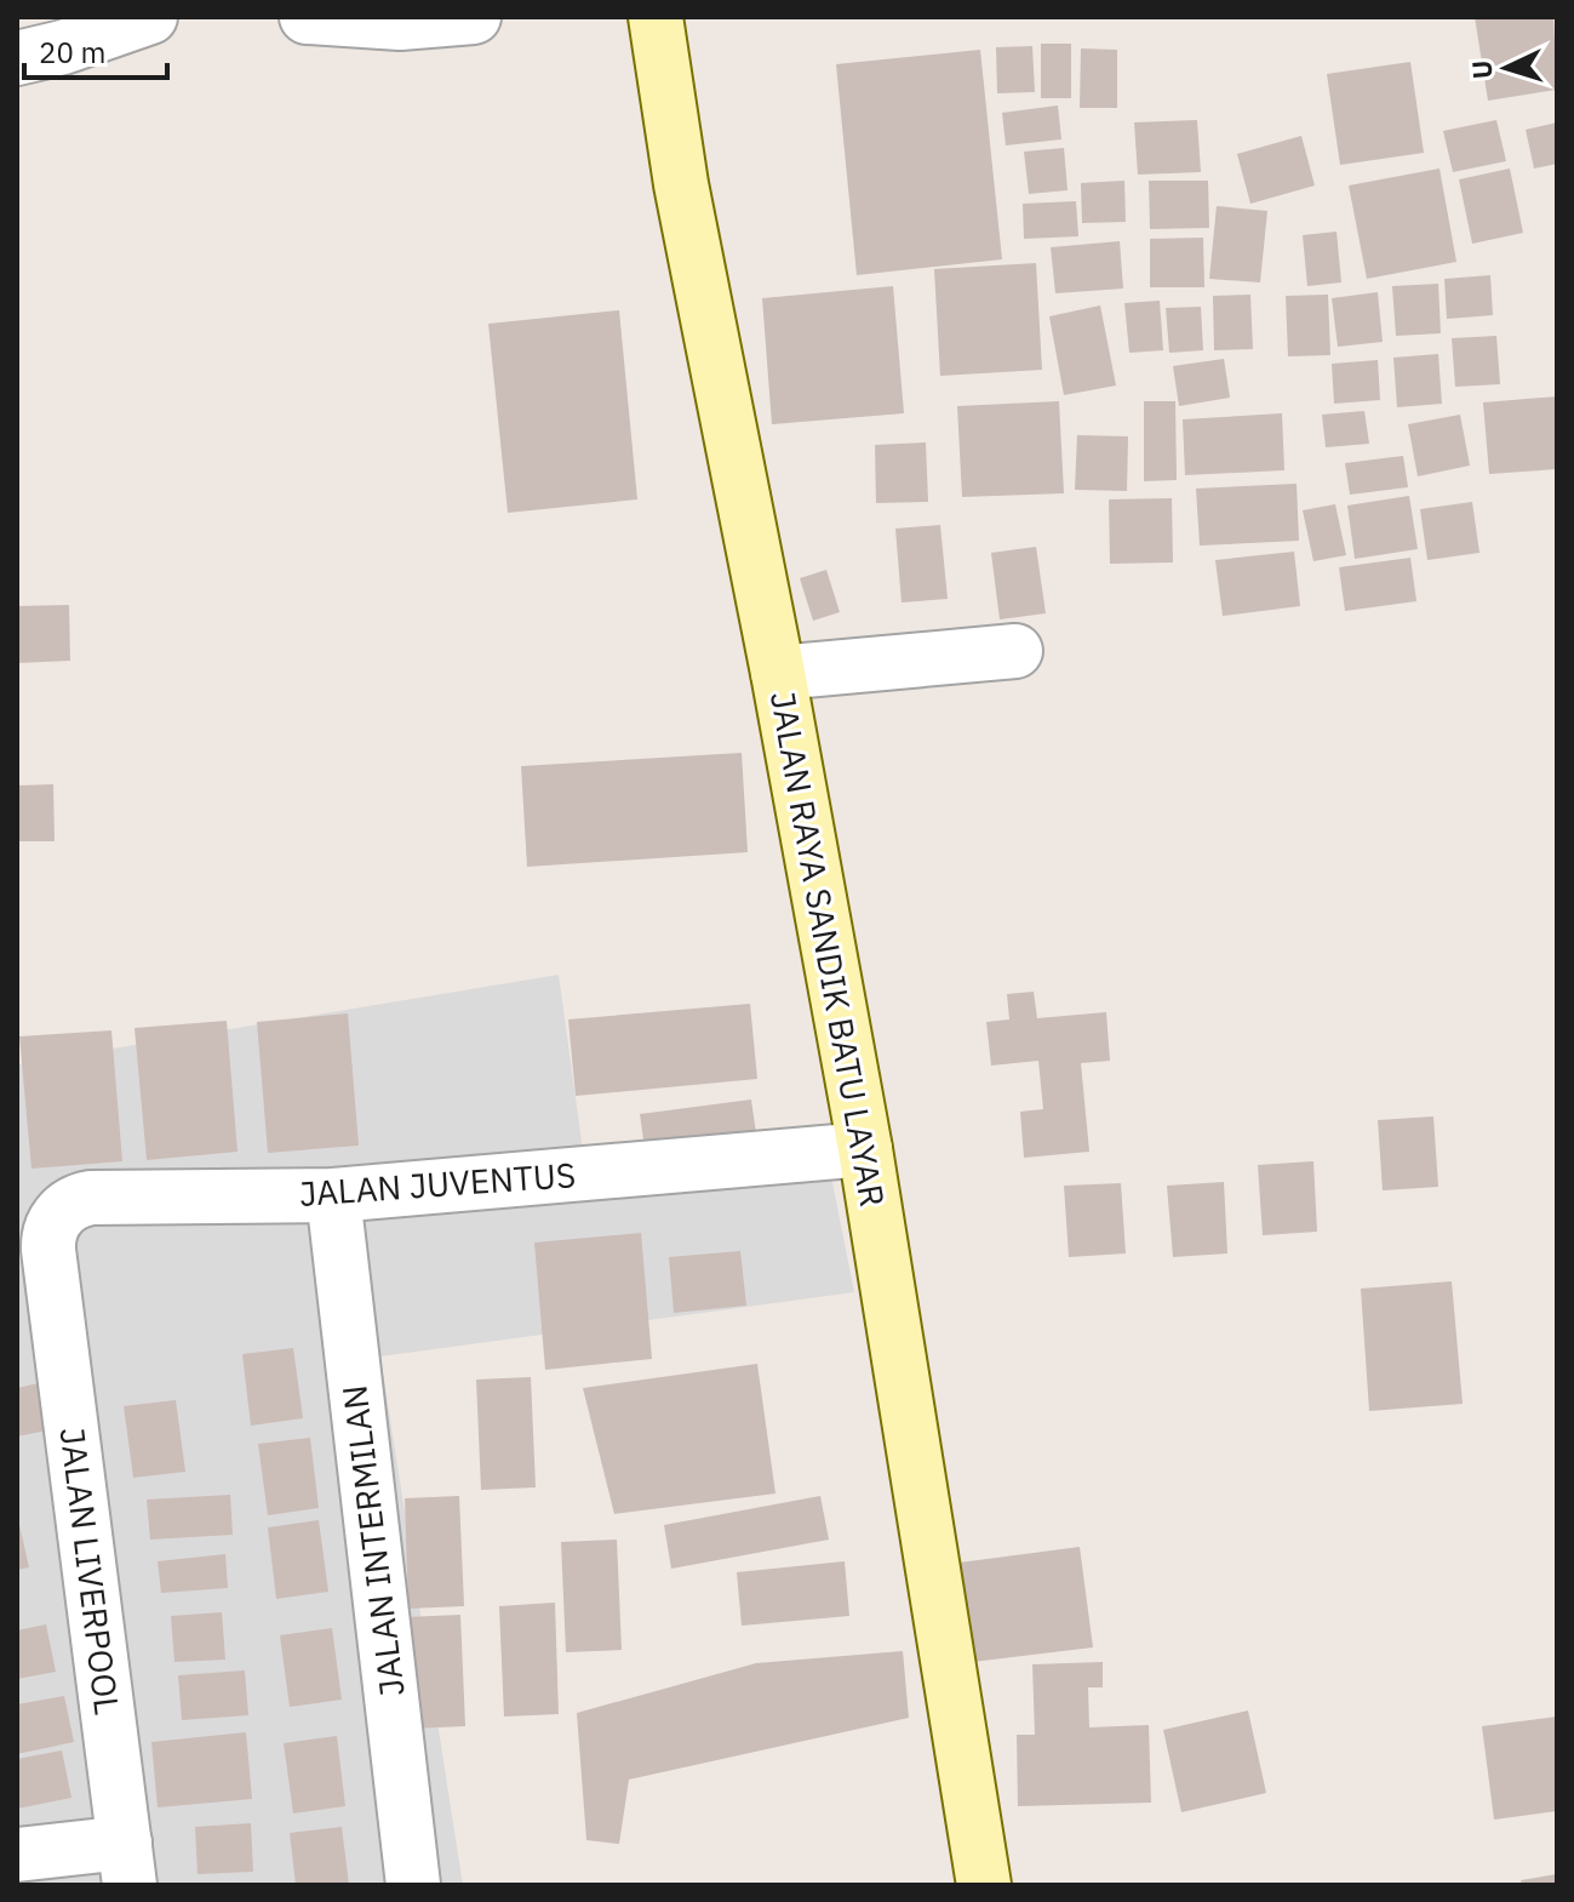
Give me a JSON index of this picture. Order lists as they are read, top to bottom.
{
  "streets": {
    "main road": ["JALAN RAYA SANDIK BATU LAYAR"],
    "street": ["JALAN JUVENTUS", "JALAN INTERMILAN", "JALAN LIVERPOOL"]
  },
  "crossings": [
    ["JALAN RAYA SANDIK BATU LAYAR", "JALAN JUVENTUS"],
    ["JALAN JUVENTUS", "JALAN INTERMILAN"],
    ["JALAN JUVENTUS", "JALAN LIVERPOOL"]
  ],
  "scale_bar": "20 m",
  "north": "left"
}
